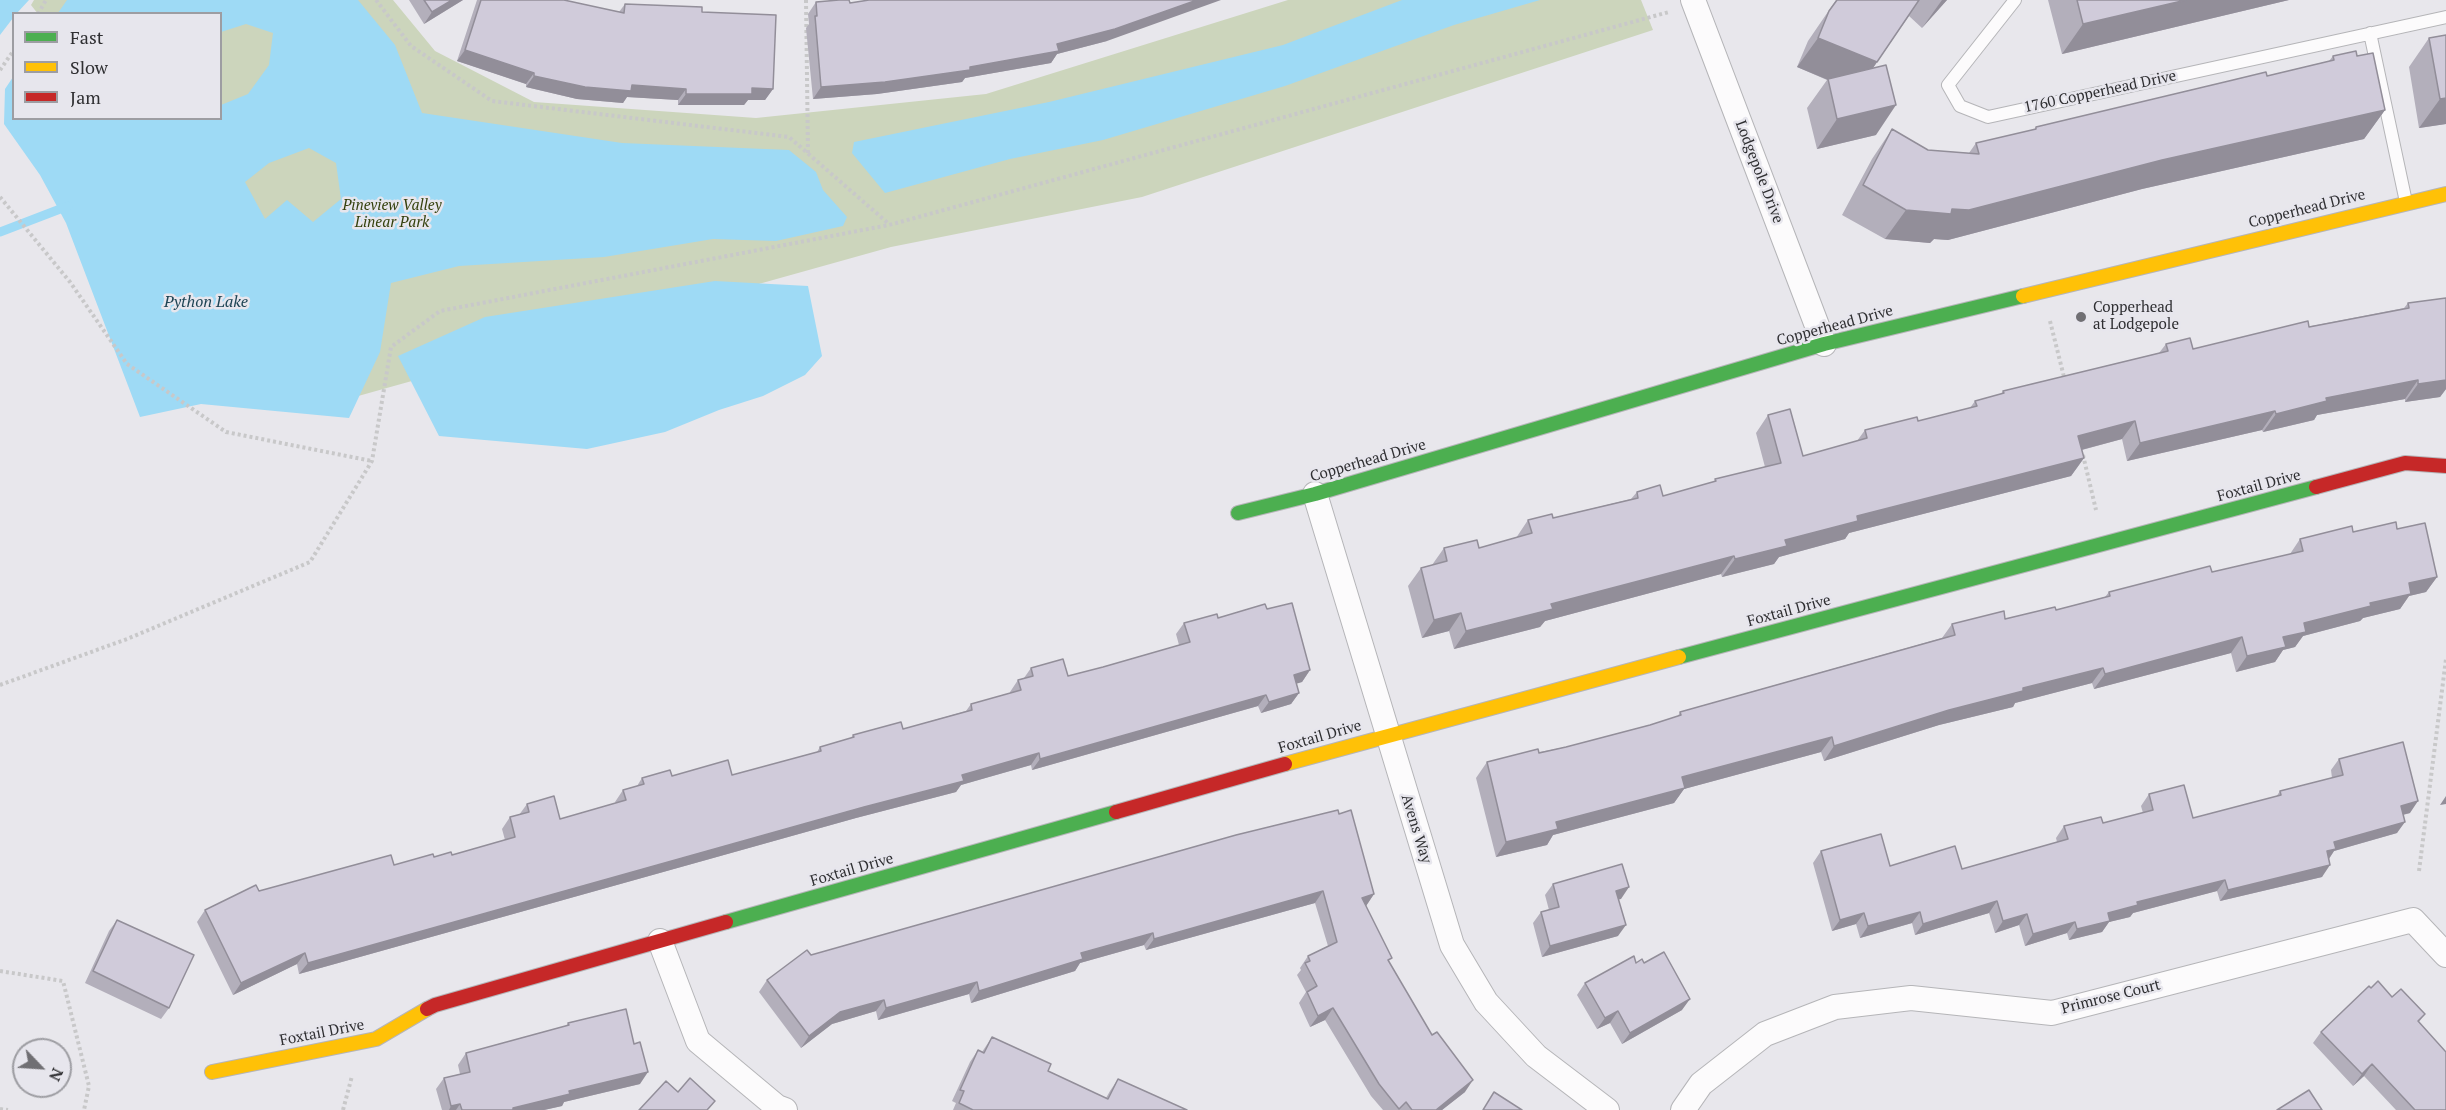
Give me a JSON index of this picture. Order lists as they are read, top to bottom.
{
  "streets": {
    "street": [
      "Lodgepole Drive",
      "Copperhead Drive",
      "Foxtail Drive",
      "Avens Way",
      "Primrose Court"
    ],
    "lane": ["1760 Copperhead Drive"]
  },
  "crossings": [
    ["Lodgepole Drive", "Copperhead Drive"],
    ["Copperhead Drive", "Avens Way"],
    ["Foxtail Drive", "Avens Way"]
  ],
  "water": ["Python Lake"],
  "parks": ["Pineview Valley Linear Park"],
  "places": ["Copperhead at Lodgepole"],
  "legend": ["Fast", "Slow", "Jam"],
  "north": "bottom right"
}
